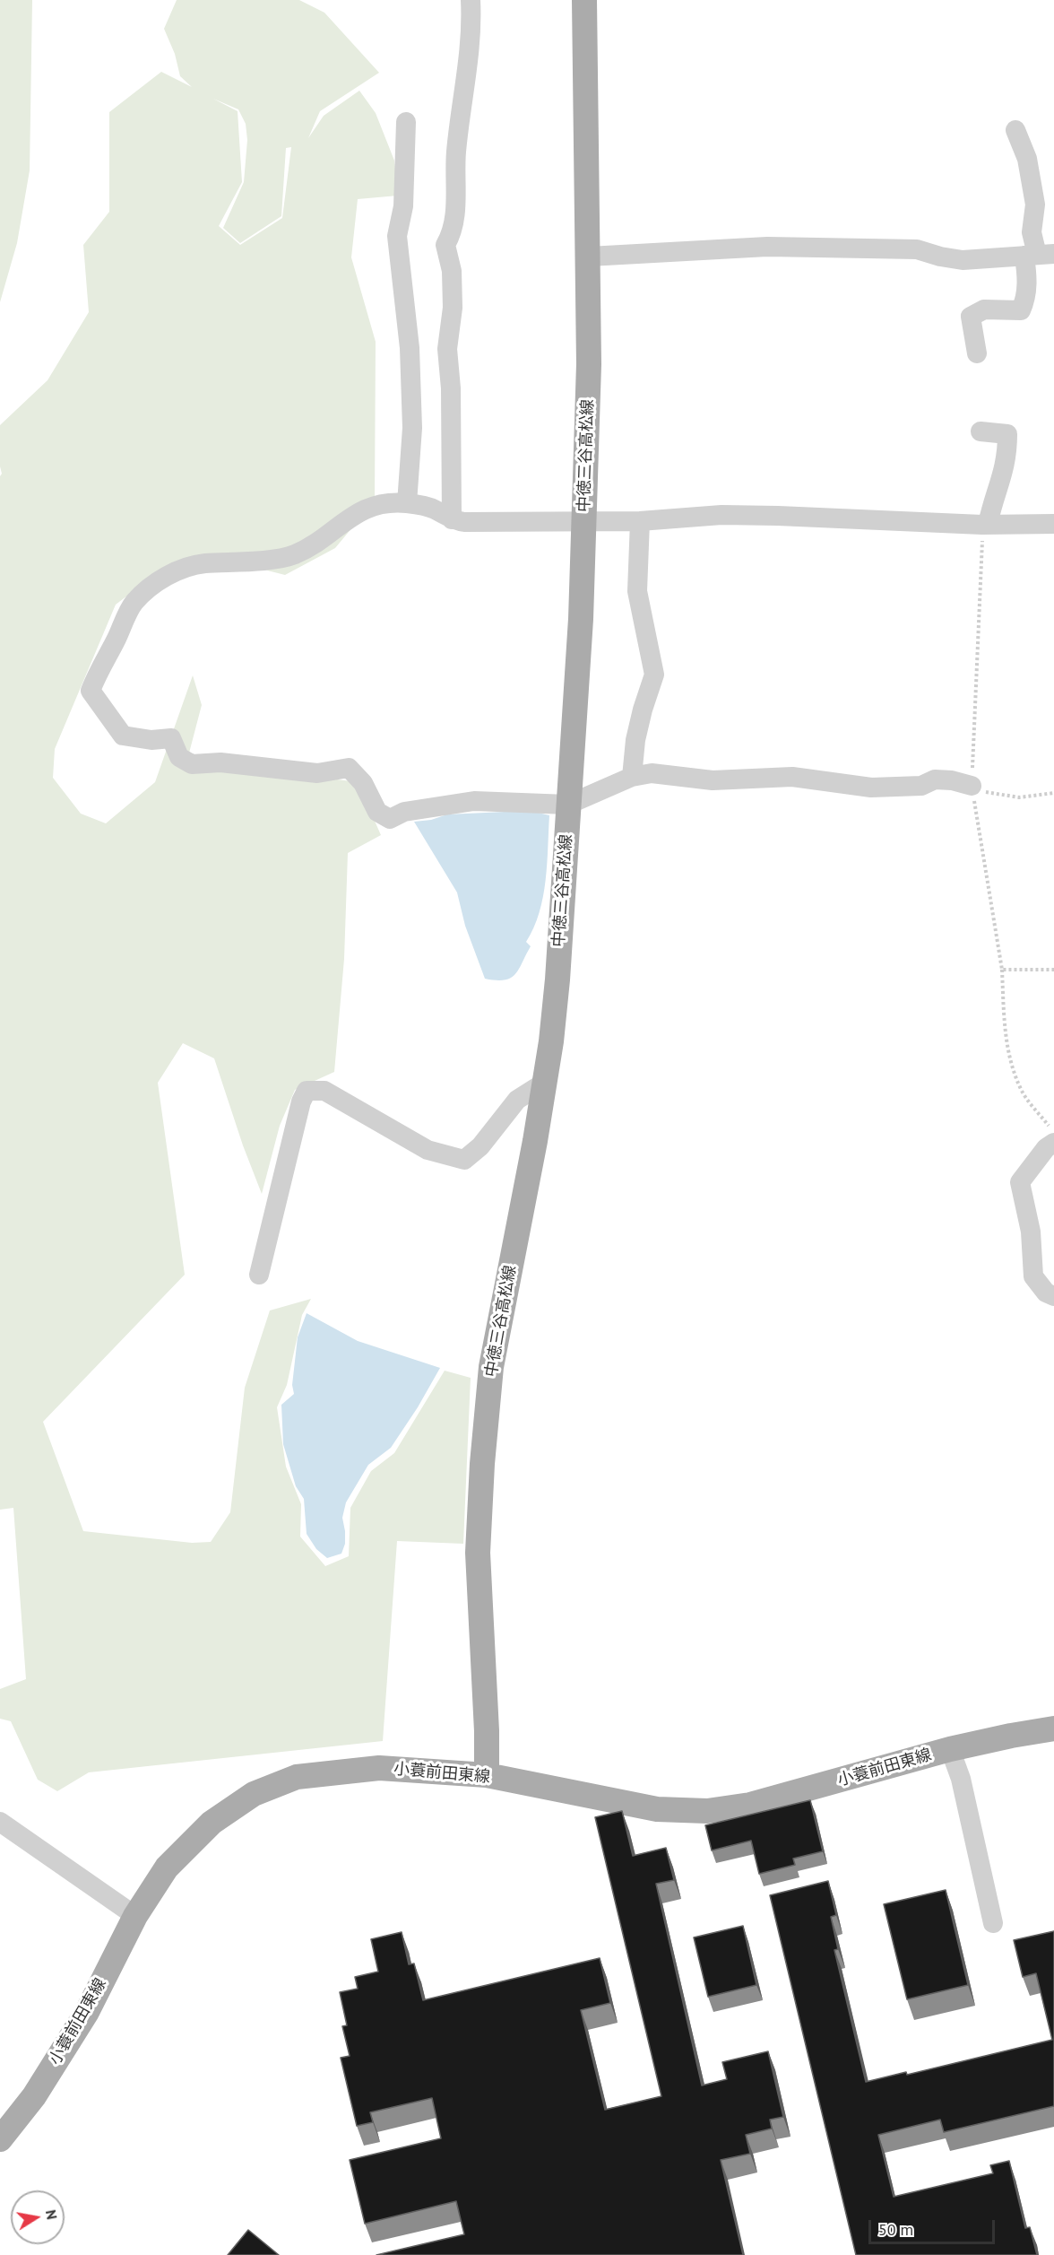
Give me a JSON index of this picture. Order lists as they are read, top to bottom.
{
  "streets": {
    "main road": ["中徳三谷高松線", "小蓑前田東線"]
  },
  "crossings": [
    ["中徳三谷高松線", "小蓑前田東線"]
  ],
  "scale_bar": "50 m",
  "north": "right"
}
